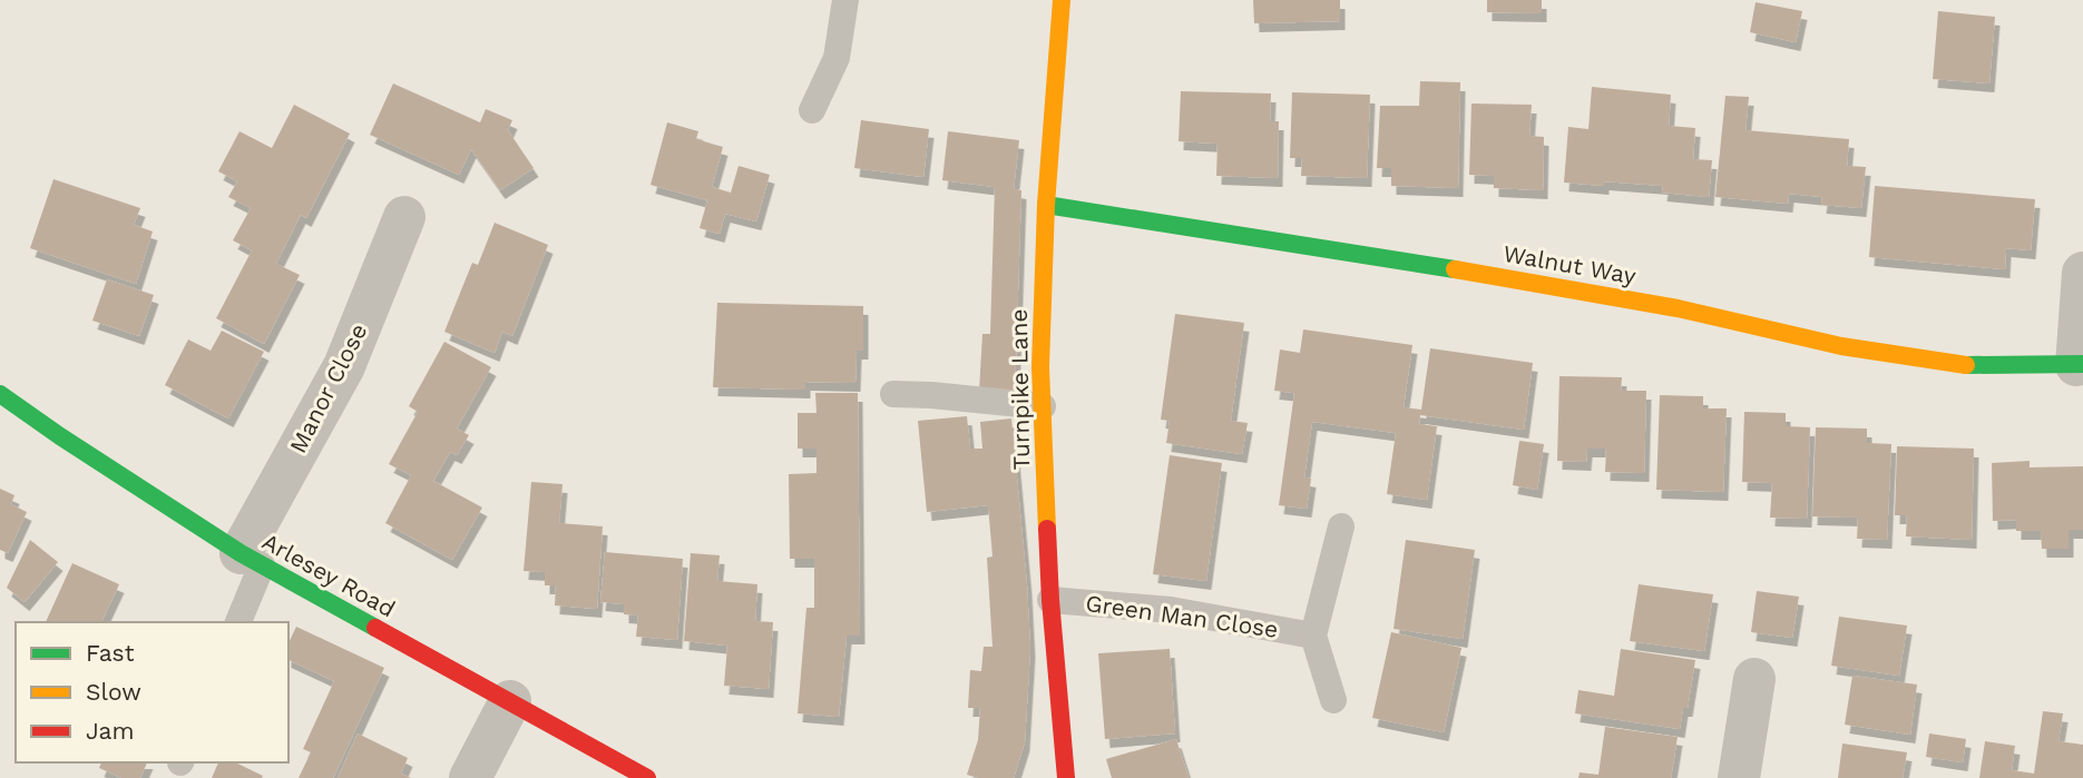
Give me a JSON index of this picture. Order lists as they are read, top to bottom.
{
  "streets": {
    "street": [
      "Walnut Way",
      "Manor Close",
      "Turnpike Lane",
      "Arlesey Road"
    ],
    "lane": ["Green Man Close"]
  },
  "crossings": [
    ["Walnut Way", "Turnpike Lane"],
    ["Manor Close", "Arlesey Road"],
    ["Turnpike Lane", "Green Man Close"]
  ],
  "legend": ["Fast", "Slow", "Jam"]
}
